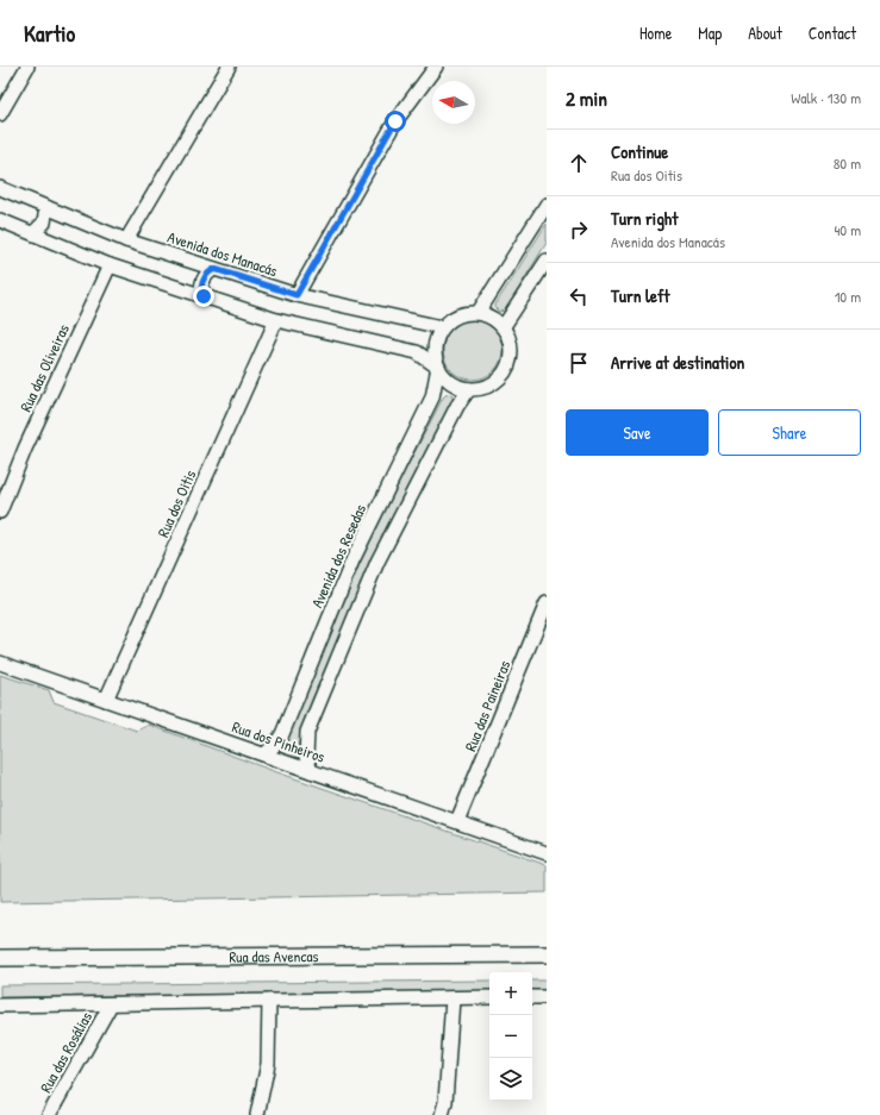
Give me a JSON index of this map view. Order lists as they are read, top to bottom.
{
  "streets": {
    "street": [
      "Avenida dos Manacás",
      "Rua das Oliveiras",
      "Rua dos Oitis",
      "Avenida dos Resedas",
      "Rua das Paineiras",
      "Rua dos Pinheiros",
      "Rua das Avencas",
      "Rua das Rosálias"
    ]
  },
  "crossings": [
    ["Avenida dos Manacás", "Avenida dos Resedas"],
    ["Rua dos Oitis", "Rua dos Pinheiros"],
    ["Avenida dos Resedas", "Rua dos Pinheiros"],
    ["Rua das Paineiras", "Rua dos Pinheiros"]
  ],
  "north": "left",
  "page": {
    "header": "Kartio",
    "nav": [
      "Home",
      "Map",
      "About",
      "Contact"
    ],
    "heading": ["2 min", "Walk · 130 m"],
    "list": [
      ["Continue", "Rua dos Oitis", "80 m"],
      ["Turn right", "Avenida dos Manacás", "40 m"],
      ["Turn left", "10 m"],
      "Arrive at destination"
    ],
    "buttons": ["Save", "Share"],
    "map_buttons": ["+", "−"]
  }
}
